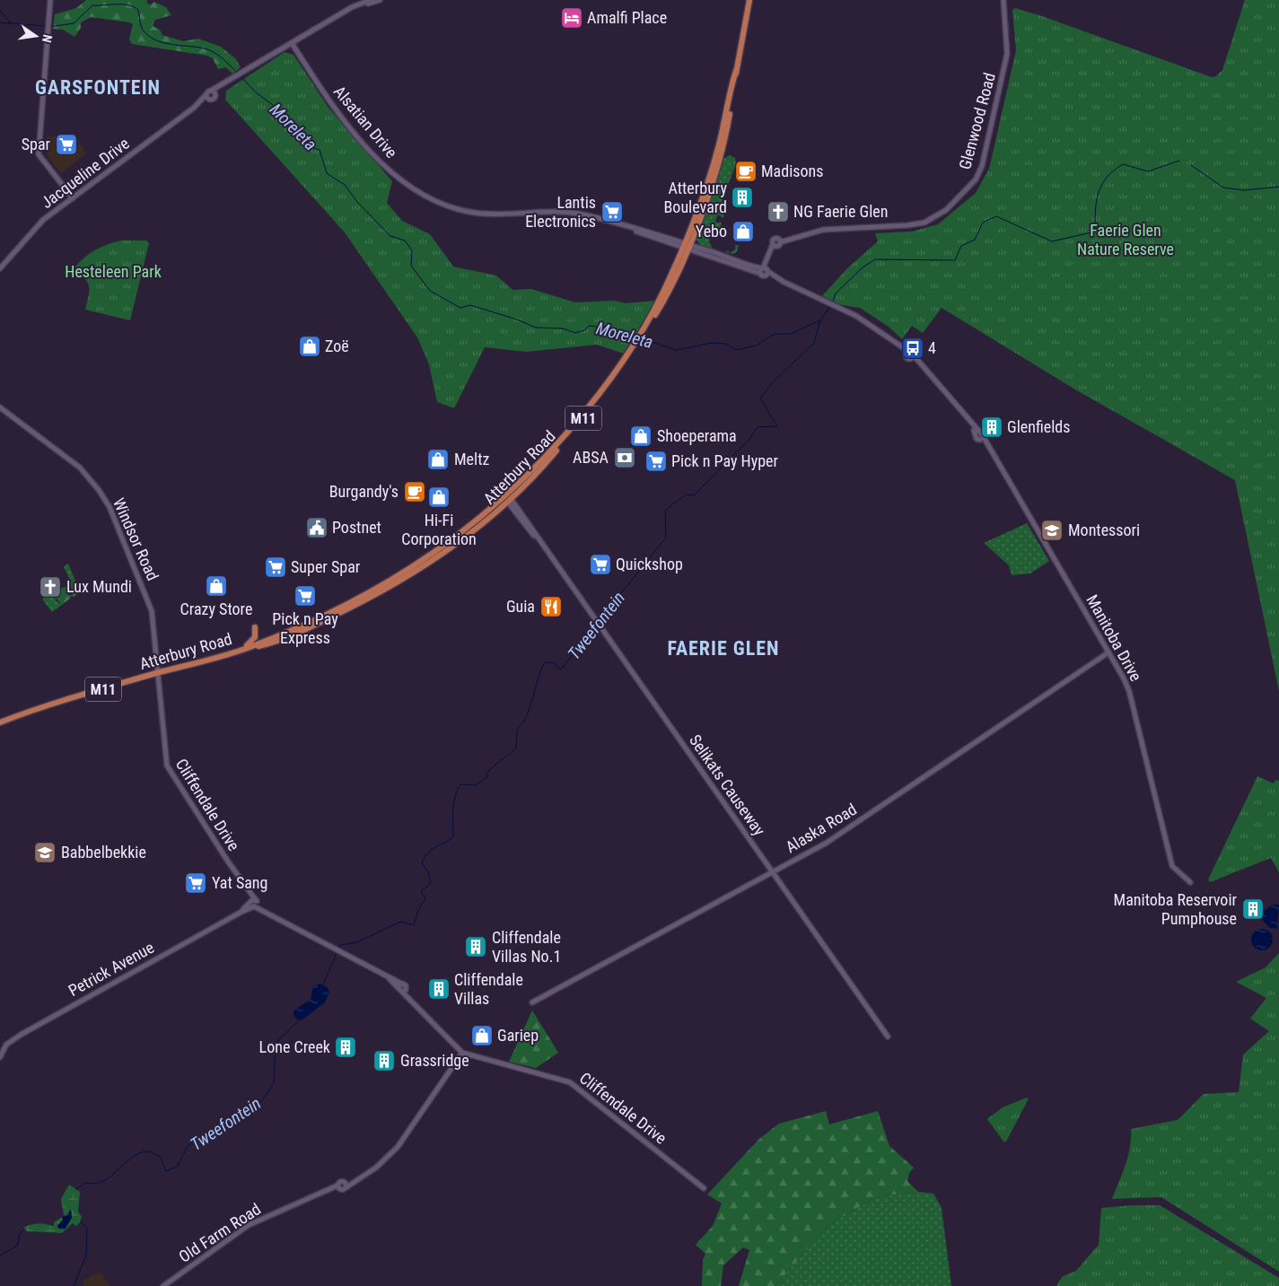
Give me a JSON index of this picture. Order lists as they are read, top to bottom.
{
  "streets": {
    "main road": ["M11", "Atterbury Road"],
    "street": [
      "Glenwood Road",
      "Alsatian Drive",
      "Jacqueline Drive",
      "Windsor Road",
      "Manitoba Drive",
      "Selikats Causeway",
      "Cliffendale Drive",
      "Alaska Road",
      "Petrick Avenue",
      "Old Farm Road"
    ]
  },
  "crossings": [
    ["Glenwood Road", "Manitoba Drive"],
    ["Alsatian Drive", "Jacqueline Drive"],
    ["Alsatian Drive", "Atterbury Road"],
    ["Alsatian Drive", "Manitoba Drive"],
    ["Atterbury Road", "Windsor Road"],
    ["Atterbury Road", "Manitoba Drive"],
    ["Atterbury Road", "Selikats Causeway"],
    ["Atterbury Road", "Cliffendale Drive"],
    ["Windsor Road", "Cliffendale Drive"],
    ["Manitoba Drive", "Alaska Road"],
    ["Selikats Causeway", "Alaska Road"],
    ["Cliffendale Drive", "Petrick Avenue"],
    ["Cliffendale Drive", "Old Farm Road"]
  ],
  "districts": ["GARSFONTEIN", "FAERIE GLEN"],
  "water": ["Moreleta", "Tweefontein"],
  "parks": ["Faerie Glen Nature Reserve", "Hesteleen Park"],
  "places": {
    "hotel": ["Amalfi Place"],
    "supermarket": [
      "Spar",
      "Lantis Electronics",
      "Pick n Pay Hyper",
      "Quickshop",
      "Super Spar",
      "Pick n Pay Express",
      "Yat Sang"
    ],
    "cafe": ["Madisons", "Burgandy's"],
    "building": [
      "Atterbury Boulevard",
      "Glenfields",
      "Manitoba Reservoir Pumphouse",
      "Cliffendale Villas No.1",
      "Cliffendale Villas",
      "Lone Creek",
      "Grassridge"
    ],
    "church": ["NG Faerie Glen", "Lux Mundi"],
    "shop": [
      "Yebo",
      "Zoë",
      "Shoeperama",
      "Meltz",
      "Hi-Fi Corporation",
      "Crazy Store",
      "Gariep"
    ],
    "bus stop": ["4"],
    "bank": ["ABSA"],
    "public building": ["Postnet"],
    "school or university": ["Montessori", "Babbelbekkie"],
    "restaurant": ["Guia"]
  },
  "north": "right"
}
